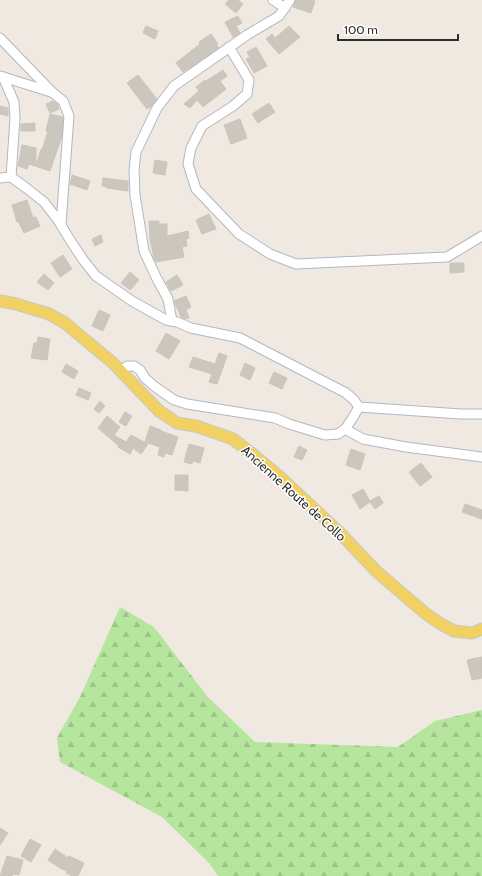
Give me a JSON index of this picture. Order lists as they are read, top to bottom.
{
  "streets": {
    "main road": ["Ancienne Route de Collo"]
  },
  "scale_bar": "100 m"
}
